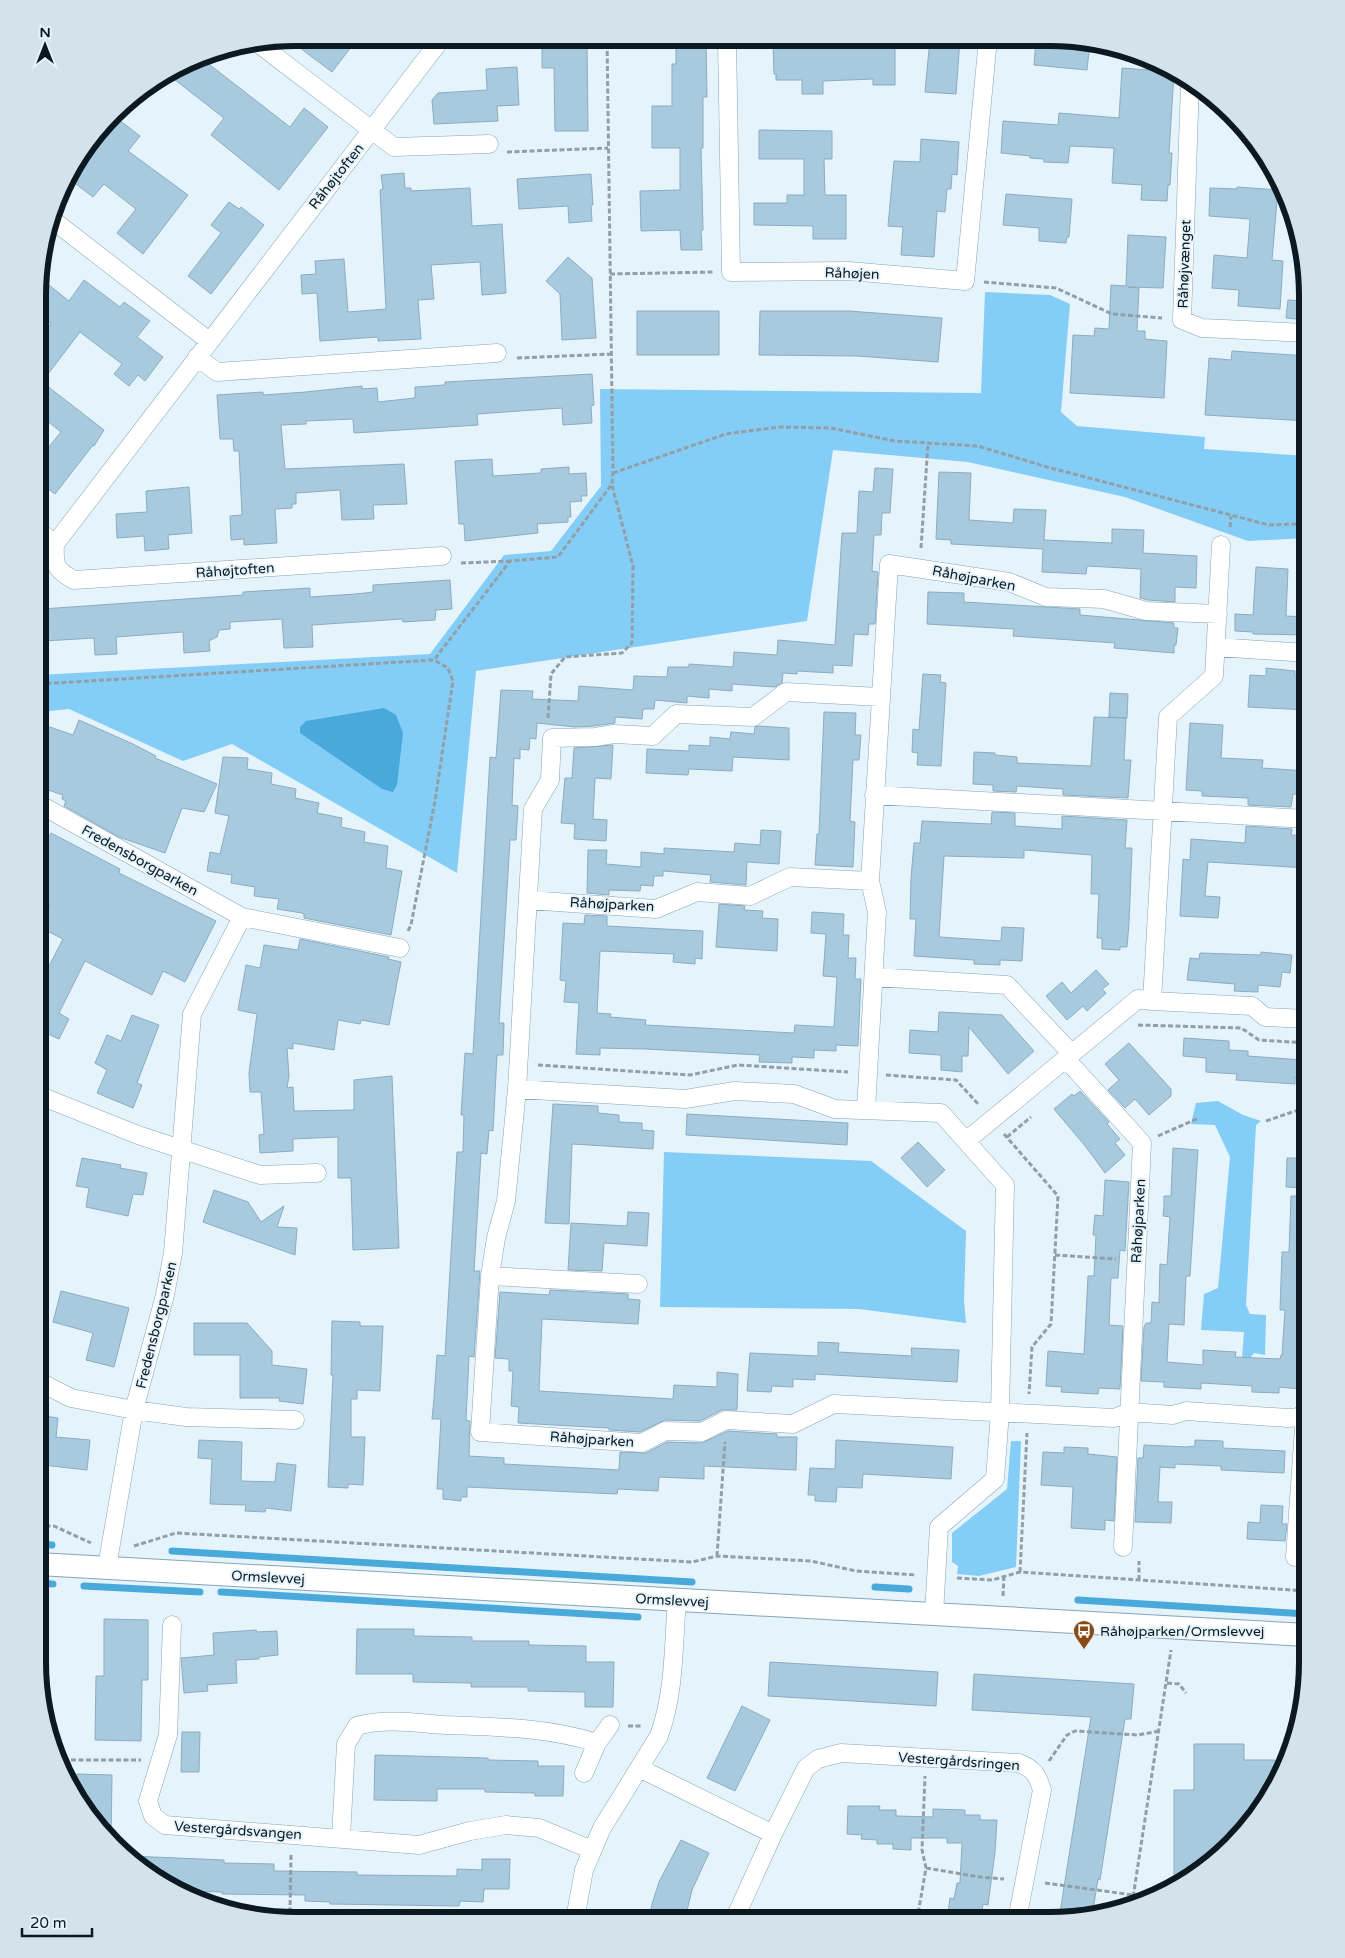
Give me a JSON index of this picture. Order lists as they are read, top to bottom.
{
  "streets": {
    "street": [
      "Råhøjtoften",
      "Råhøjvænget",
      "Råhøjen",
      "Råhøjparken",
      "Fredensborgparken",
      "Ormslevvej",
      "Vestergårdsringen",
      "Vestergårdsvangen"
    ]
  },
  "crossings": [
    ["Fredensborgparken", "Ormslevvej"]
  ],
  "places": {
    "bus stop": ["Råhøjparken/Ormslevvej"]
  },
  "scale_bar": "20 m",
  "north": "top"
}
